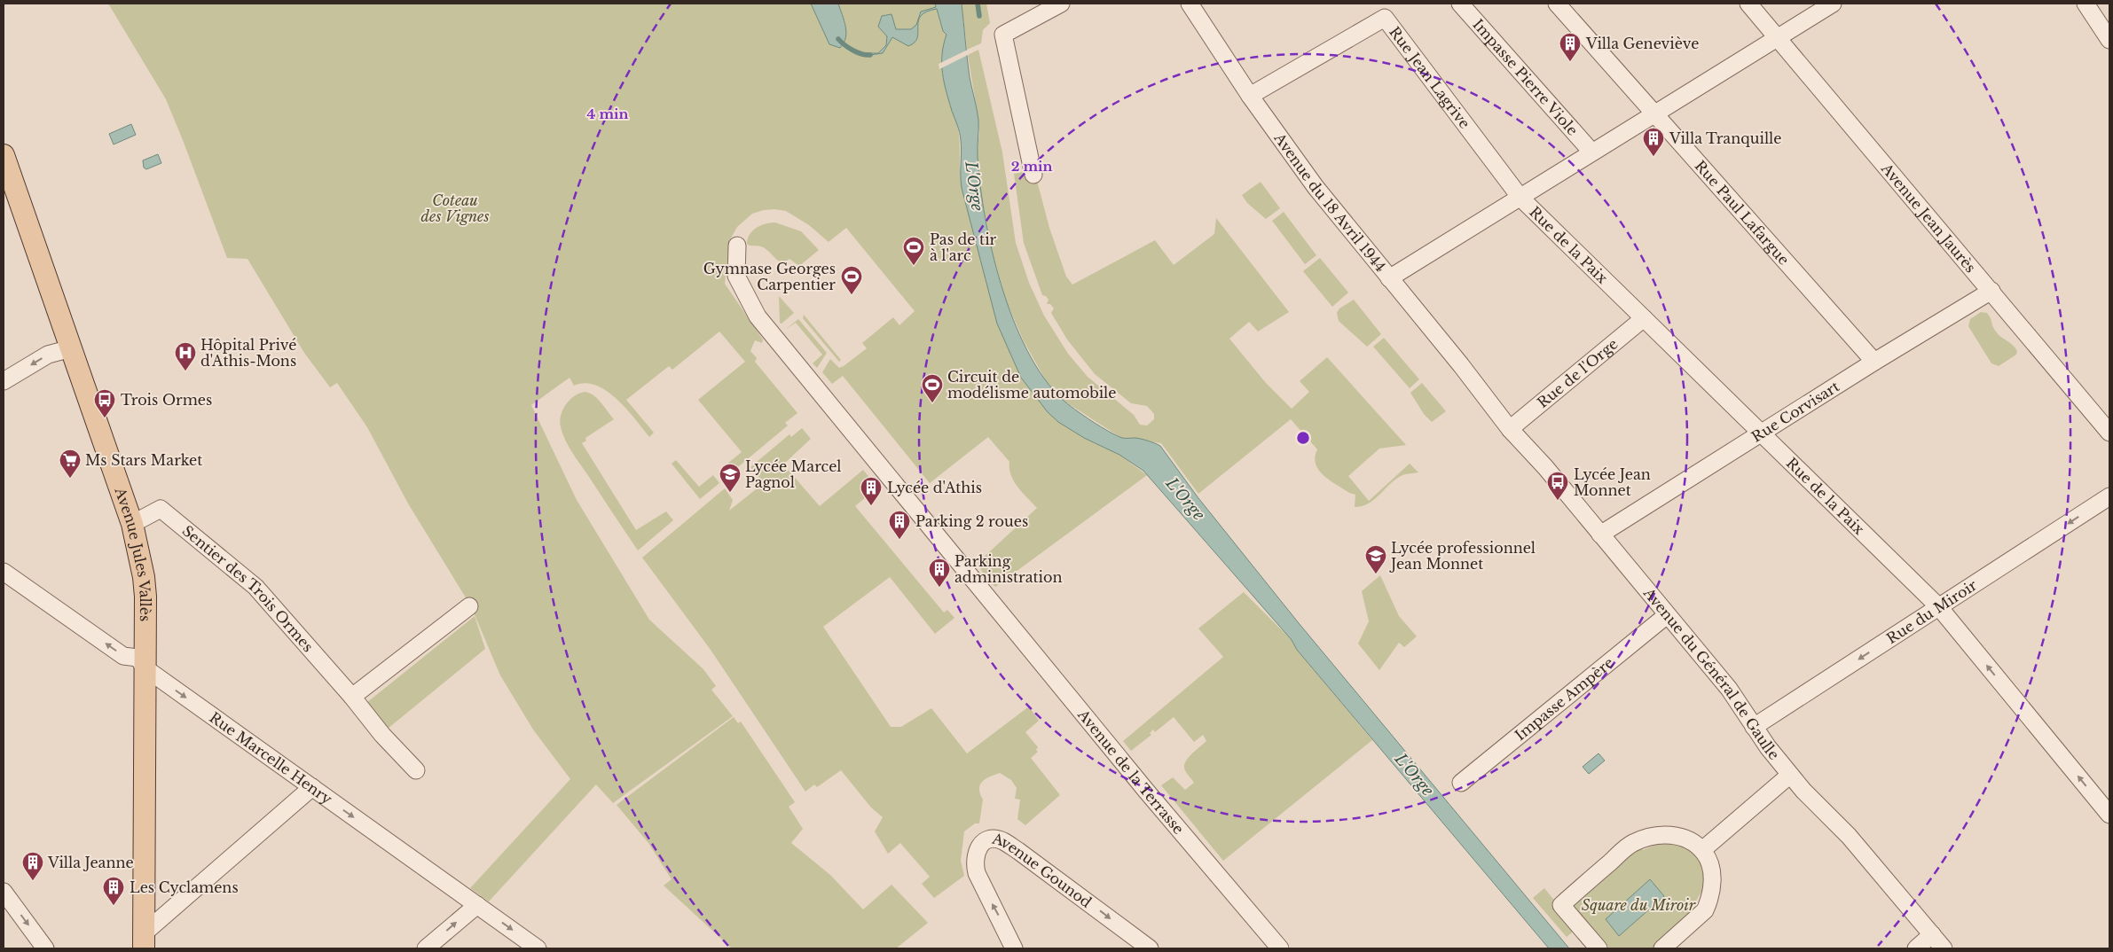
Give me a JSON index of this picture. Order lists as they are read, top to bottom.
{
  "streets": {
    "main road": ["Avenue Jules Vallès"],
    "street": [
      "Rue Jean Lagrive",
      "Impasse Pierre Viole",
      "Avenue du 18 Avril 1944",
      "Rue Paul Lafargue",
      "Avenue Jean Jaurès",
      "Rue de la Paix",
      "Rue de l'Orge",
      "Rue Corvisart",
      "Sentier des Trois Ormes",
      "Rue du Miroir",
      "Avenue du Général de Gaulle",
      "Impasse Ampère",
      "Rue Marcelle Henry",
      "Avenue de la Terrasse",
      "Avenue Gounod"
    ]
  },
  "crossings": [
    ["Rue Jean Lagrive", "Avenue du 18 Avril 1944"],
    ["Rue Jean Lagrive", "Rue de la Paix"],
    ["Avenue du 18 Avril 1944", "Avenue du Général de Gaulle"],
    ["Rue Paul Lafargue", "Rue Corvisart"],
    ["Avenue Jean Jaurès", "Rue Corvisart"],
    ["Rue de la Paix", "Rue de l'Orge"],
    ["Rue de la Paix", "Rue Corvisart"],
    ["Rue de la Paix", "Rue du Miroir"],
    ["Rue de l'Orge", "Avenue du Général de Gaulle"],
    ["Rue Corvisart", "Avenue du Général de Gaulle"],
    ["Avenue Jules Vallès", "Sentier des Trois Ormes"],
    ["Avenue Jules Vallès", "Rue Marcelle Henry"],
    ["Rue du Miroir", "Avenue du Général de Gaulle"],
    ["Avenue du Général de Gaulle", "Impasse Ampère"]
  ],
  "one_way": ["Rue du Miroir"],
  "water": ["L'Orge"],
  "parks": ["Coteau des Vignes", "Square du Miroir"],
  "places": {
    "building": [
      "Villa Geneviève",
      "Villa Tranquille",
      "Lycée d'Athis",
      "Parking 2 roues",
      "Parking administration",
      "Villa Jeanne",
      "Les Cyclamens"
    ],
    "sports": ["Pas de tir à l'arc", "Gymnase Georges Carpentier", "Circuit de modélisme automobile"],
    "hospital": ["Hôpital Privé d'Athis-Mons"],
    "bus stop": ["Trois Ormes", "Lycée Jean Monnet"],
    "supermarket": ["Ms Stars Market"],
    "school or university": ["Lycée Marcel Pagnol", "Lycée professionnel Jean Monnet"]
  },
  "rings": ["4 min", "2 min"]
}
